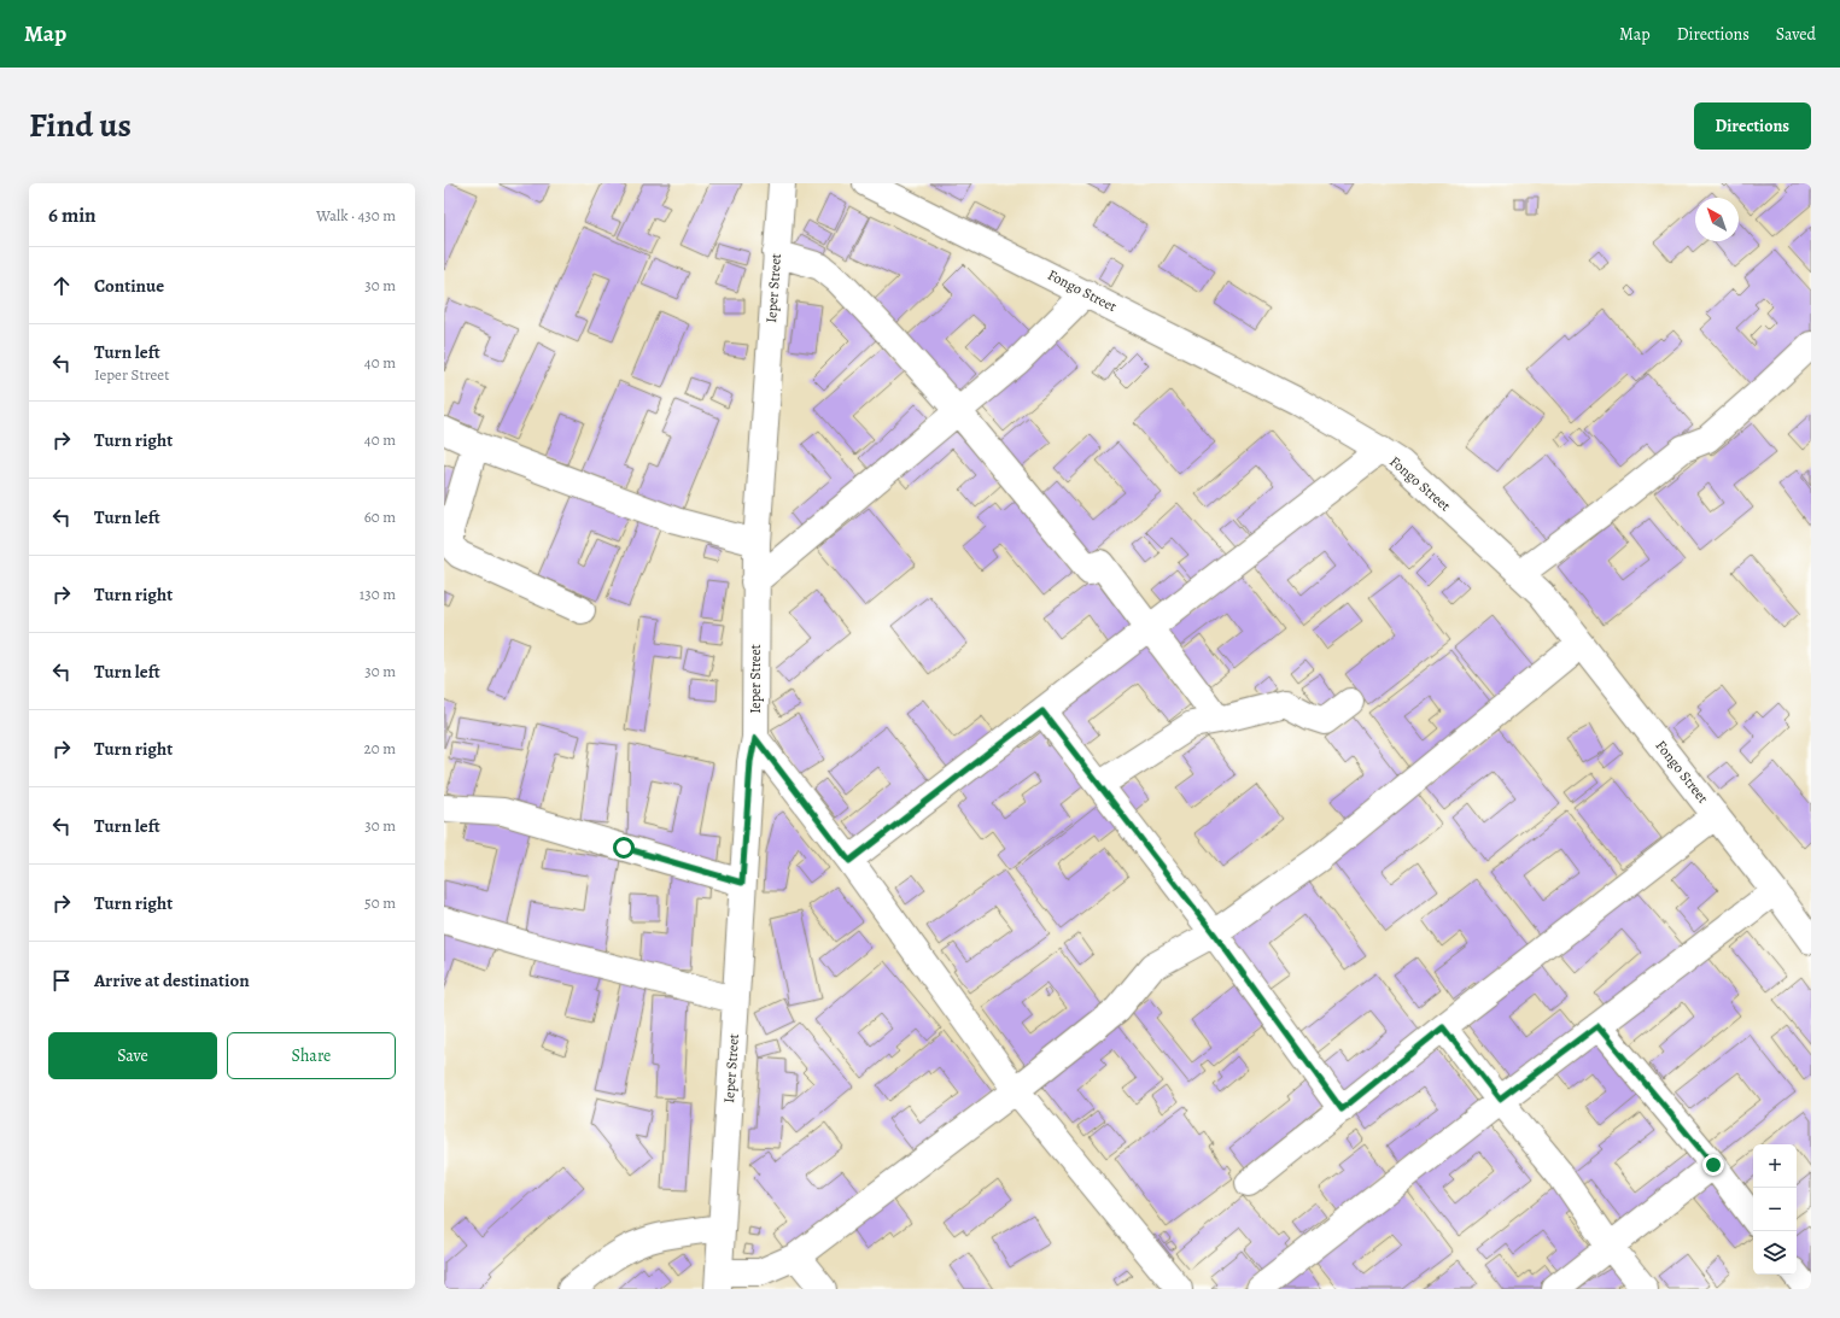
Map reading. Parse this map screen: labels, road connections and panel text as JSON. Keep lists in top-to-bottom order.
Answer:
{
  "streets": {
    "street": ["Ieper Street", "Fongo Street"]
  },
  "north": "top left",
  "page": {
    "header": "Map",
    "nav": ["Map", "Directions", "Saved"],
    "title": "Find us",
    "buttons": [
      "Directions",
      ["Save", "Share"]
    ],
    "heading": ["6 min", "Walk · 430 m"],
    "list": [
      ["Continue", "30 m"],
      ["Turn left", "Ieper Street", "40 m"],
      ["Turn right", "40 m"],
      ["Turn left", "60 m"],
      ["Turn right", "130 m"],
      ["Turn left", "30 m"],
      ["Turn right", "20 m"],
      ["Turn left", "30 m"],
      ["Turn right", "50 m"],
      "Arrive at destination"
    ],
    "map_buttons": ["+", "−"]
  }
}
